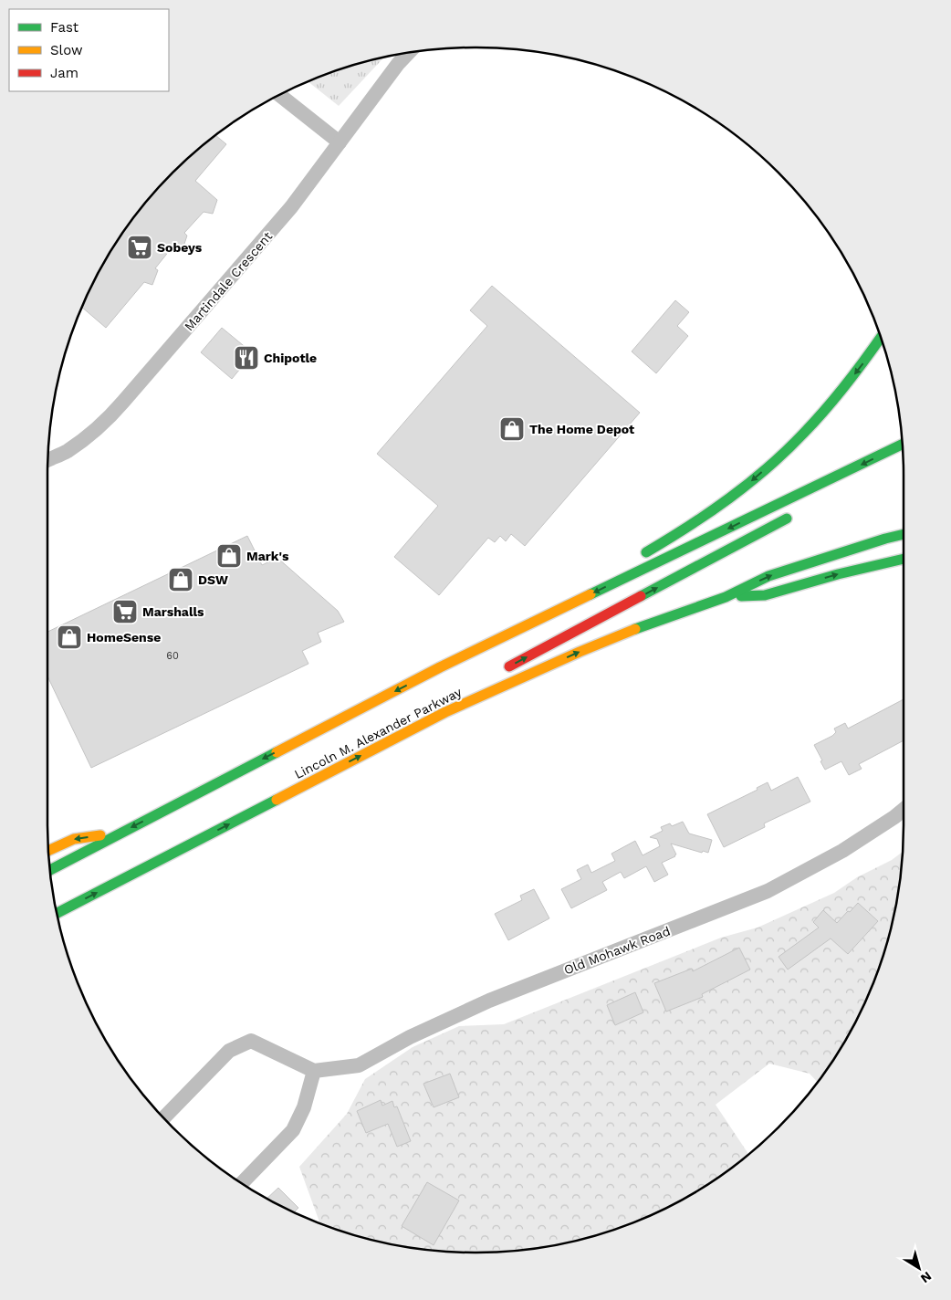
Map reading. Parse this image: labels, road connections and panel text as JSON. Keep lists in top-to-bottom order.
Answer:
{
  "streets": {
    "highway": ["Lincoln M. Alexander Parkway"],
    "street": ["Martindale Crescent", "Old Mohawk Road"]
  },
  "places": {
    "supermarket": ["Sobeys", "Marshalls"],
    "restaurant": ["Chipotle"],
    "shop": [
      "The Home Depot",
      "Mark's",
      "DSW",
      "HomeSense"
    ]
  },
  "house_numbers": ["60"],
  "legend": ["Fast", "Slow", "Jam"],
  "north": "bottom right"
}
